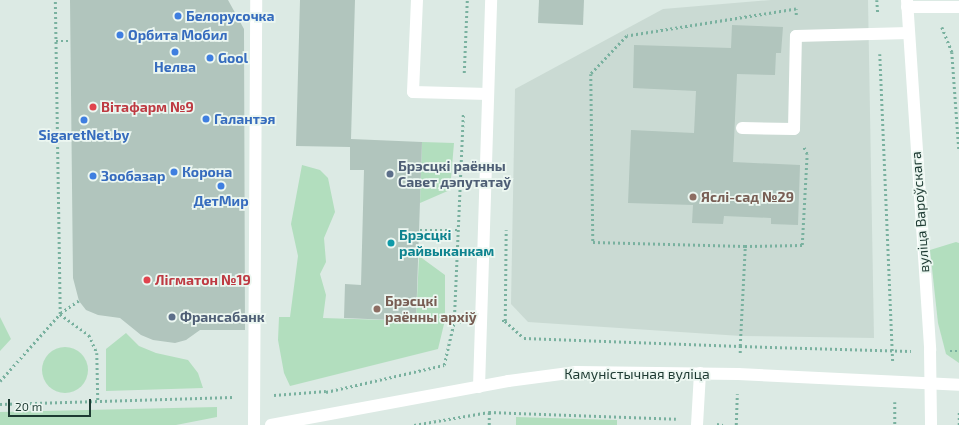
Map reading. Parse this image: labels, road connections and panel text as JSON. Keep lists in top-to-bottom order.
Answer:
{
  "streets": {
    "street": ["вуліца Вароўскага", "Камуністычная вуліца"]
  },
  "crossings": [
    ["вуліца Вароўскага", "Камуністычная вуліца"]
  ],
  "places": [
    "Белорусочка",
    "Орбита Мобил",
    "Нелва",
    "Gool",
    "Вітафарм №9",
    "Галантэя",
    "SigaretNet.by",
    "Корона",
    "Брэсцкі раённы Савет дэпутатаў",
    "Зообазар",
    "ДетМир",
    "Яслі-сад №29",
    "Брэсцкі райвыканкам",
    "Лігматон №19",
    "Брэсцкі раённы архіў",
    "Франсабанк"
  ],
  "scale_bar": "20 m"
}
